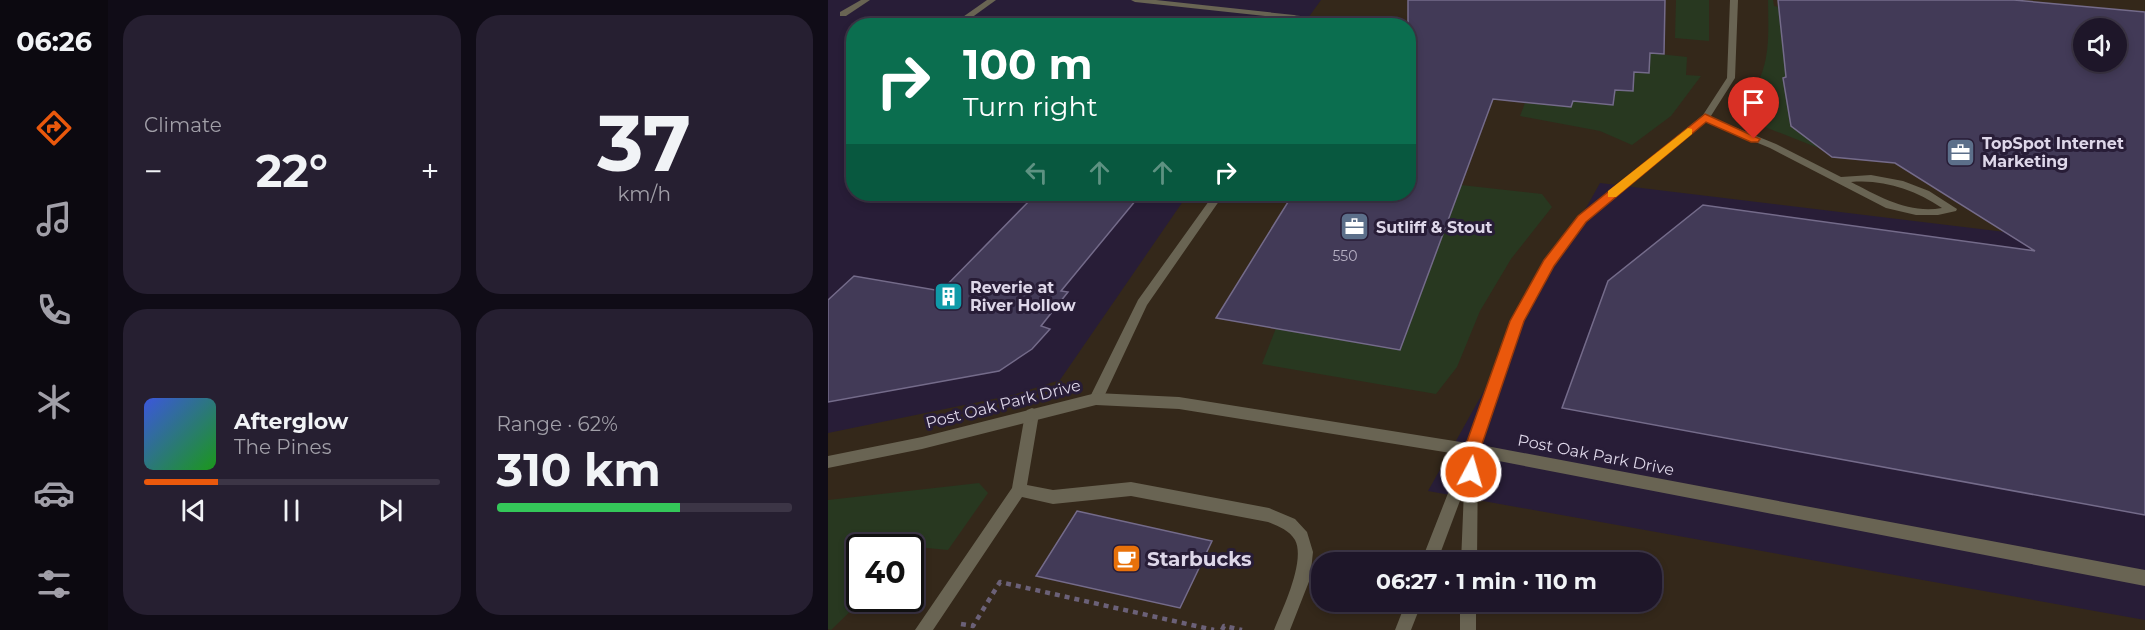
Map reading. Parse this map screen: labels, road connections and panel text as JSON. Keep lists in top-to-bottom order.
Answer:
{
  "streets": {
    "street": ["Post Oak Park Drive"]
  },
  "places": {
    "office": ["TopSpot Internet Marketing", "Sutliff & Stout"],
    "building": ["Reverie at River Hollow"],
    "cafe": ["Starbucks"]
  },
  "house_numbers": ["550"],
  "page": {
    "tabs": "06:26",
    "tile": [
      "Climate",
      ["37", "km/h"],
      ["Range · 62%", "310 km"]
    ],
    "turn": ["100 m", "Turn right"],
    "heat": ["−", "22°", "+"],
    "song": ["Afterglow", "The Pines"],
    "limit": "40",
    "trip": "06:27 · 1 min · 110 m"
  }
}
